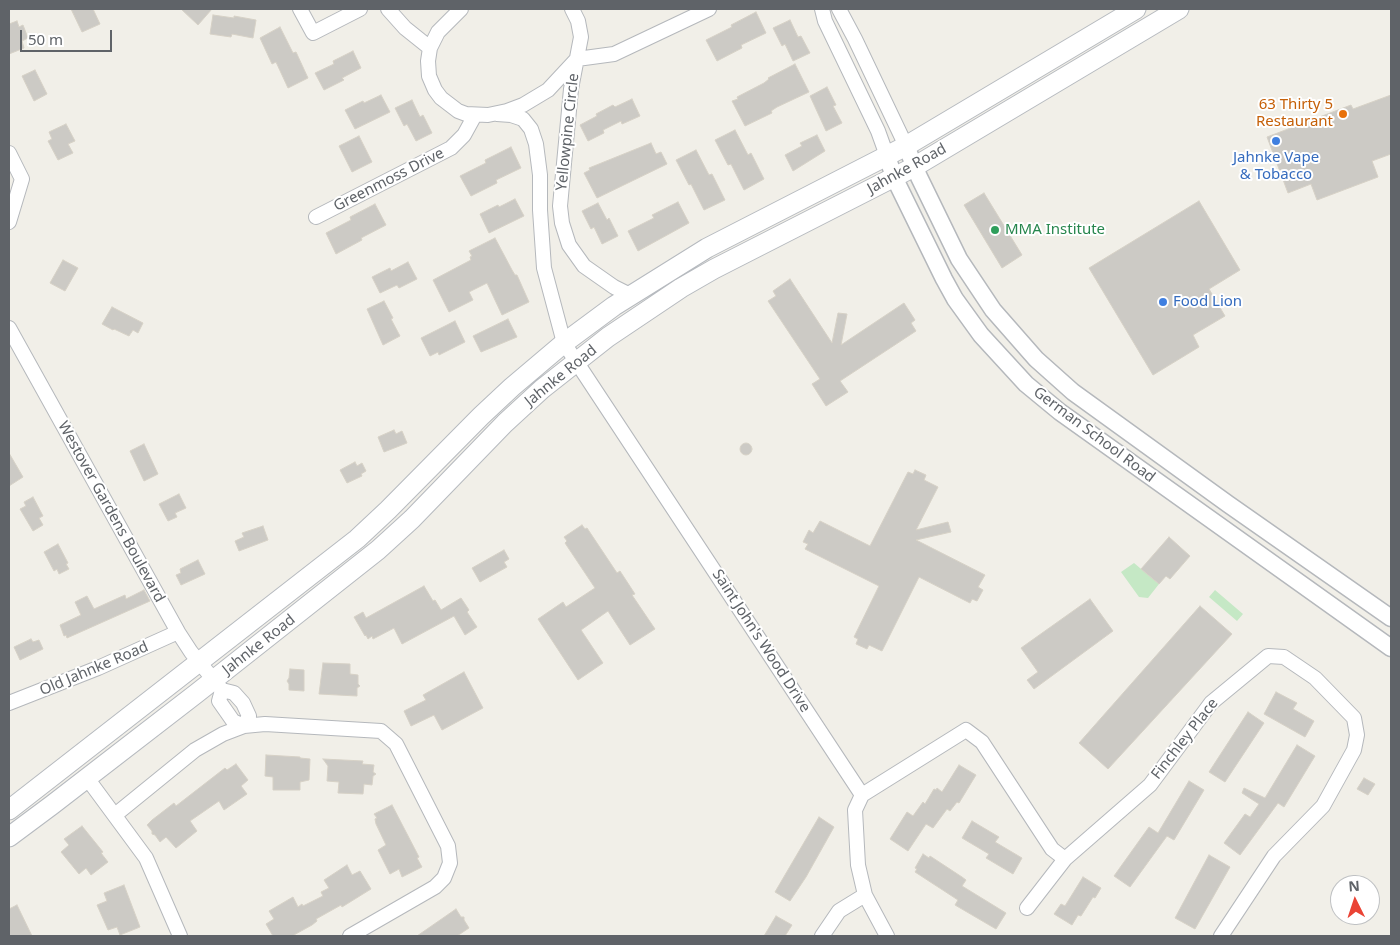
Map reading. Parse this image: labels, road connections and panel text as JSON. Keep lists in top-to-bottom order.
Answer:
{
  "streets": {
    "main road": ["Jahnke Road"],
    "street": [
      "Yellowpine Circle",
      "Greenmoss Drive",
      "German School Road",
      "Westover Gardens Boulevard",
      "Saint John's Wood Drive",
      "Old Jahnke Road",
      "Finchley Place"
    ]
  },
  "crossings": [
    ["Yellowpine Circle", "Jahnke Road"],
    ["Yellowpine Circle", "Greenmoss Drive"],
    ["Yellowpine Circle", "Saint John's Wood Drive"],
    ["Jahnke Road", "German School Road"],
    ["Jahnke Road", "Westover Gardens Boulevard"],
    ["Jahnke Road", "Saint John's Wood Drive"],
    ["Westover Gardens Boulevard", "Old Jahnke Road"]
  ],
  "places": [
    "63 Thirty 5 Restaurant",
    "Jahnke Vape & Tobacco",
    "MMA Institute",
    "Food Lion"
  ],
  "scale_bar": "50 m",
  "north": "top"
}
